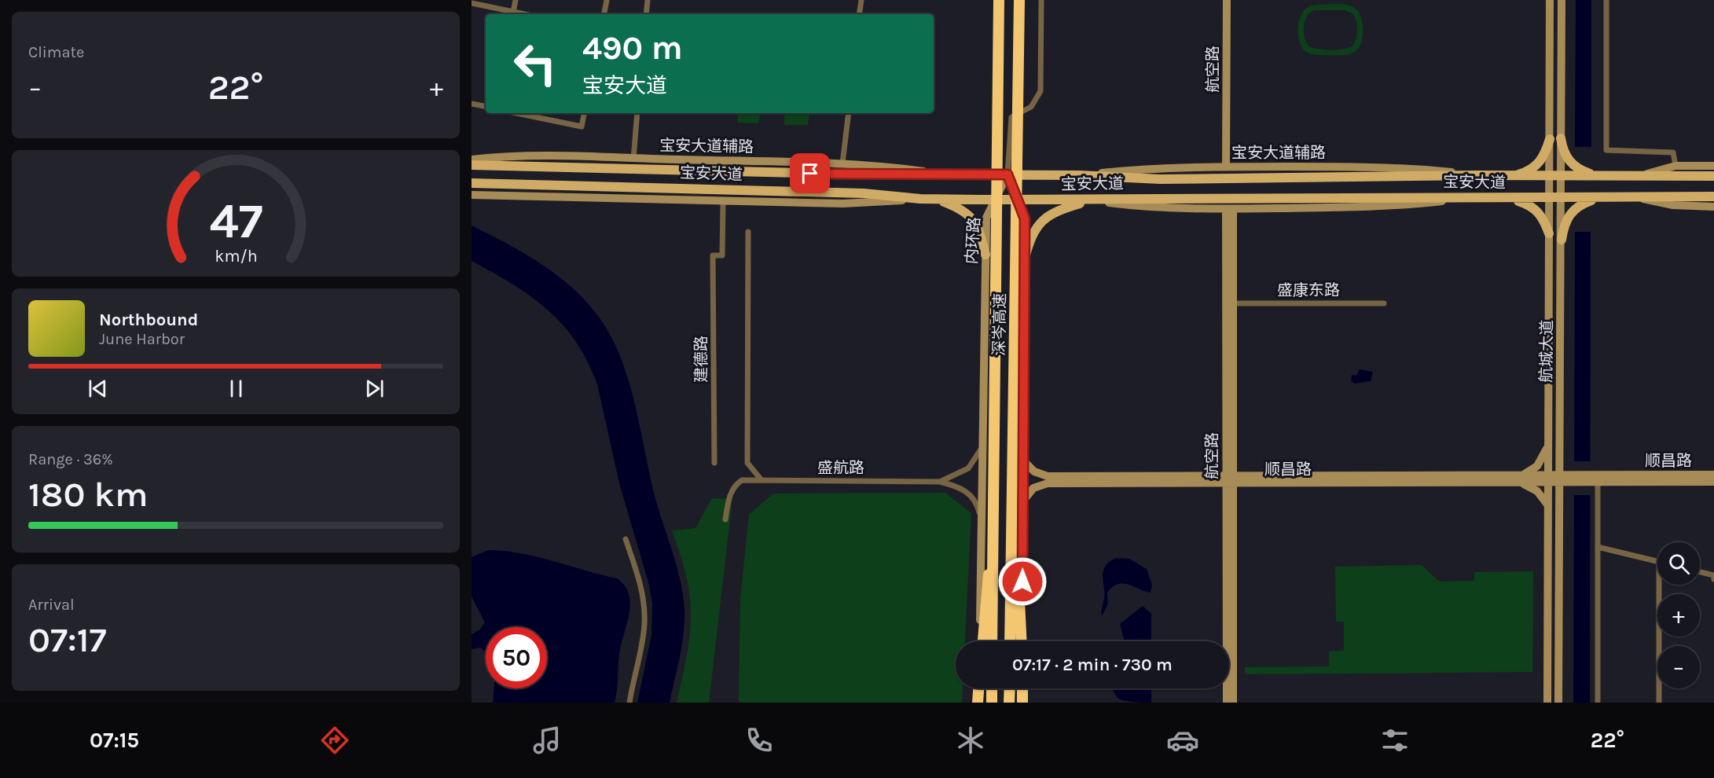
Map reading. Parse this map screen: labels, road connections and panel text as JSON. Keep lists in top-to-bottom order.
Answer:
{
  "streets": {
    "highway": ["深岑高速"],
    "main road": [
      "航空路",
      "宝安大道辅路",
      "宝安大道",
      "内环路",
      "航城大道",
      "顺昌路"
    ],
    "street": ["盛康东路", "建德路", "盛航路"]
  },
  "crossings": [
    ["航空路", "宝安大道辅路"],
    ["航空路", "盛康东路"],
    ["航空路", "顺昌路"],
    ["宝安大道辅路", "宝安大道"],
    ["宝安大道", "内环路"],
    ["宝安大道", "航城大道"],
    ["航城大道", "顺昌路"]
  ],
  "page": {
    "tile": [
      "Climate",
      ["Range · 36%", "180 km"],
      ["Arrival", "07:17"]
    ],
    "turn": ["490 m", "宝安大道"],
    "heat": ["−", "22°", "+"],
    "song": ["Northbound", "June Harbor"],
    "map_buttons": ["+", "−"],
    "limit": "50",
    "trip": "07:17 · 2 min · 730 m",
    "tabs": ["07:15", "22°"],
    "gauge": ["47", "km/h"]
  }
}
